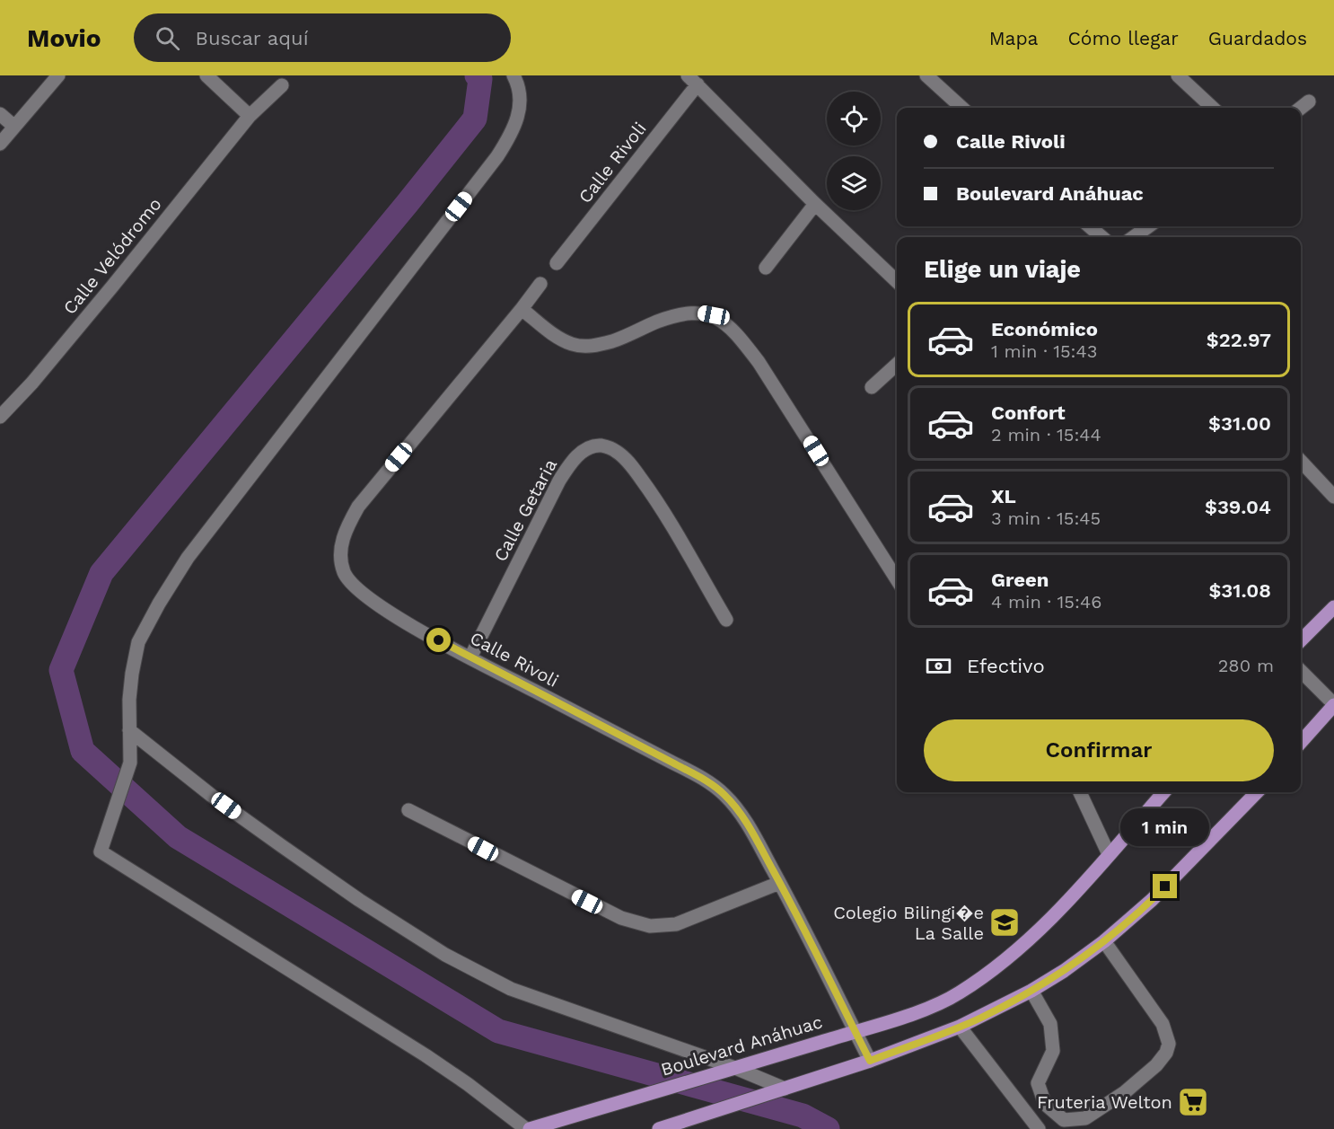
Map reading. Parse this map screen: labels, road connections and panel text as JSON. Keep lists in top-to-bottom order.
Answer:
{
  "streets": {
    "main road": ["Boulevard Anáhuac"],
    "street": ["Calle Rivoli", "Calle Velódromo", "Calle Getaria"]
  },
  "crossings": [
    ["Calle Rivoli", "Calle Getaria"],
    ["Calle Rivoli", "Boulevard Anáhuac"]
  ],
  "places": {
    "school or university": ["Colegio Bilingi�e La Salle"],
    "supermarket": ["Fruteria Welton"]
  },
  "page": {
    "header": "Movio",
    "search": "Buscar aquí",
    "nav": ["Mapa", "Cómo llegar", "Guardados"],
    "banner": ["Calle Rivoli", "Boulevard Anáhuac"],
    "heading": "Elige un viaje",
    "list": [
      {
        "name": "Económico",
        "note": "1 min · 15:43",
        "value": "$22.97"
      },
      {
        "name": "Confort",
        "note": "2 min · 15:44",
        "value": "$31.00"
      },
      {
        "name": "XL",
        "note": "3 min · 15:45",
        "value": "$39.04"
      },
      {
        "name": "Green",
        "note": "4 min · 15:46",
        "value": "$31.08"
      }
    ],
    "pay": ["Efectivo", "280 m"],
    "buttons": "Confirmar",
    "bubble": "1 min"
  }
}
